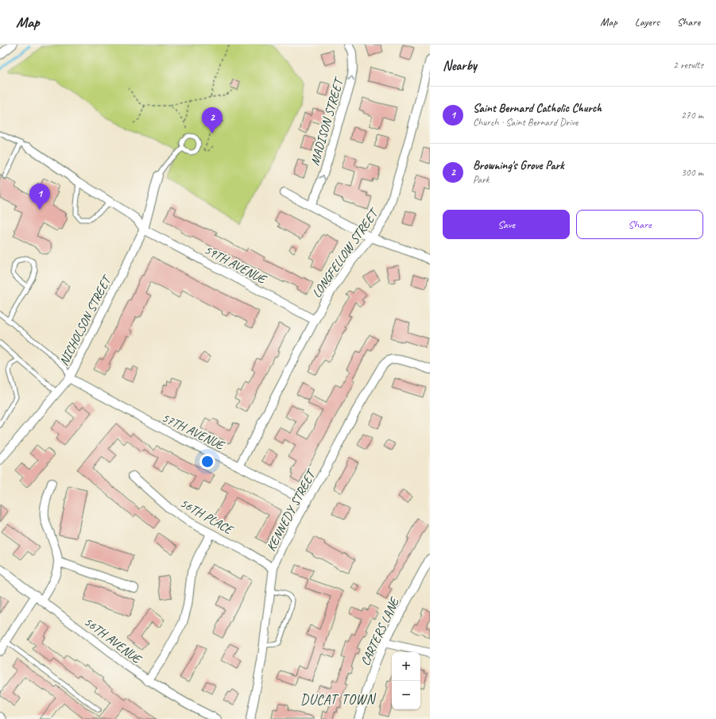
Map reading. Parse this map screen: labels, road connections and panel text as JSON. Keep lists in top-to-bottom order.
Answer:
{
  "streets": {
    "street": [
      "MADISON STREET",
      "LONGFELLOW STREET",
      "59TH AVENUE",
      "NICHOLSON STREET",
      "57TH AVENUE",
      "KENNEDY STREET",
      "56TH PLACE",
      "CARTERS LANE",
      "56TH AVENUE"
    ]
  },
  "crossings": [
    ["LONGFELLOW STREET", "59TH AVENUE"],
    ["LONGFELLOW STREET", "57TH AVENUE"],
    ["59TH AVENUE", "NICHOLSON STREET"],
    ["NICHOLSON STREET", "57TH AVENUE"],
    ["57TH AVENUE", "KENNEDY STREET"],
    ["KENNEDY STREET", "56TH PLACE"]
  ],
  "one_way": ["MADISON STREET"],
  "districts": ["DUCAT TOWN"],
  "page": {
    "header": "Map",
    "nav": ["Map", "Layers", "Share"],
    "heading": ["Nearby", "2 results"],
    "list": [
      {
        "mark": "1",
        "name": "Saint Bernard Catholic Church",
        "note": "Church · Saint Bernard Drive",
        "value": "270 m"
      },
      {
        "mark": "2",
        "name": "Browning's Grove Park",
        "note": "Park",
        "value": "300 m"
      }
    ],
    "pins": ["2", "1"],
    "buttons": ["Save", "Share"],
    "map_buttons": ["+", "−"]
  }
}
